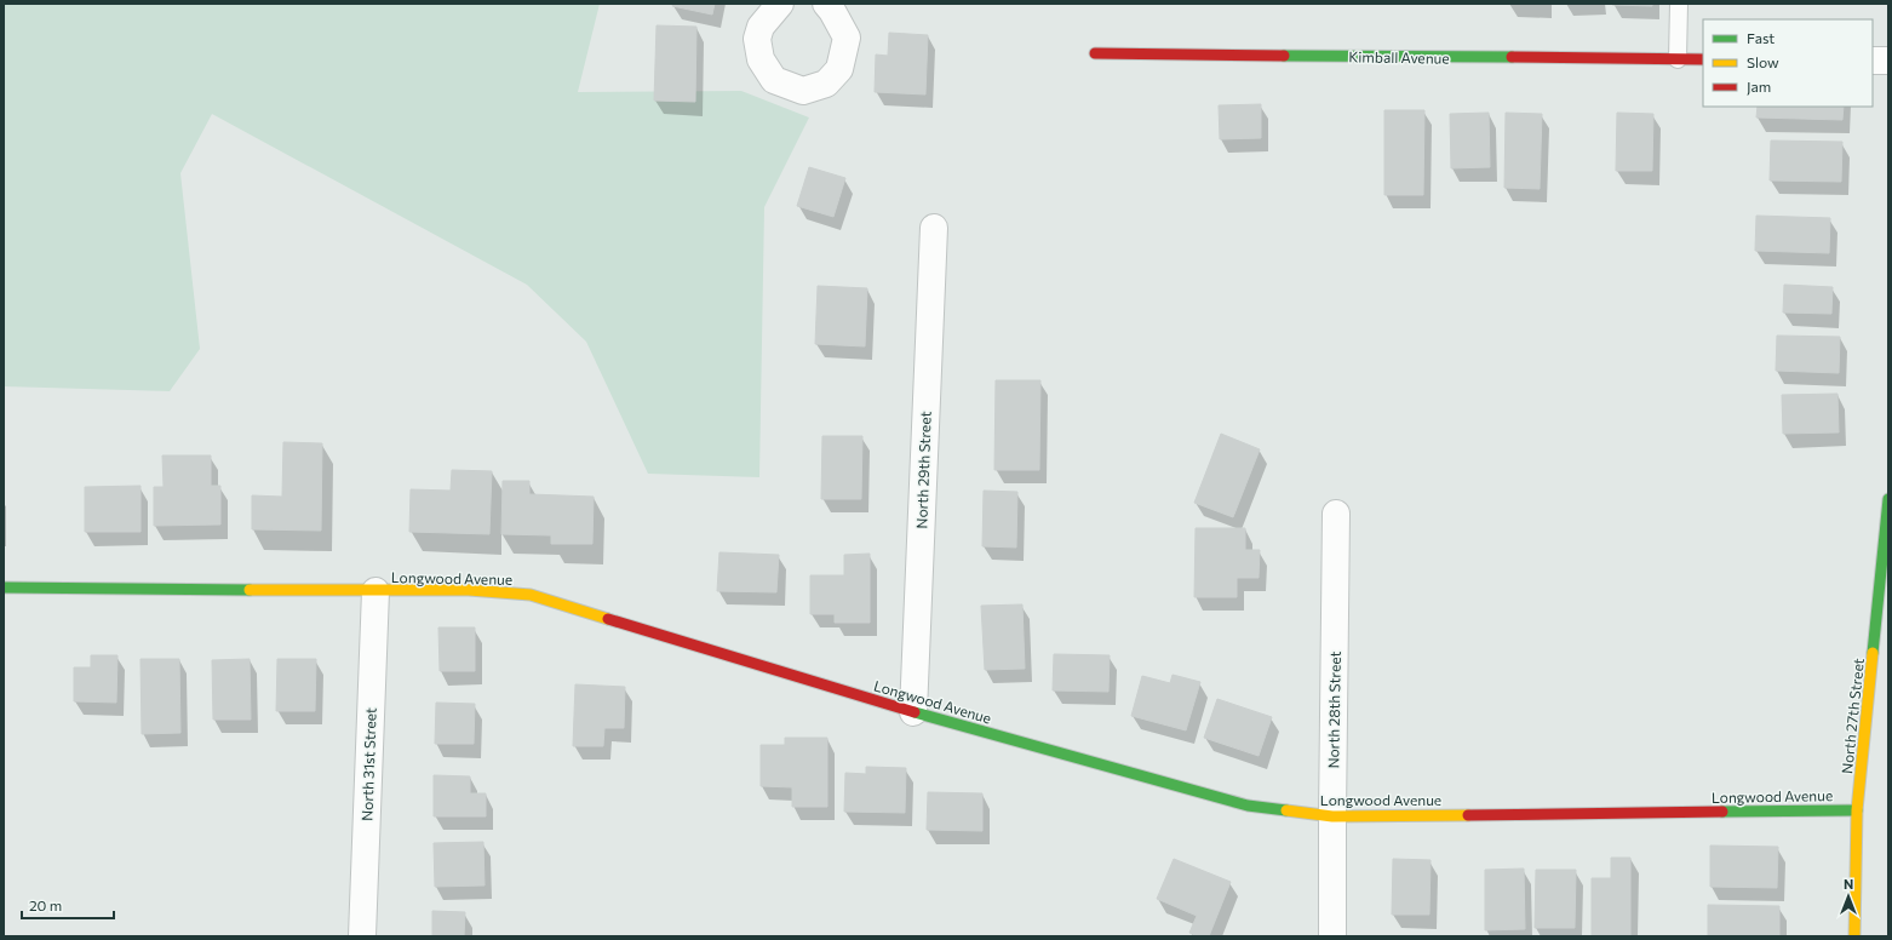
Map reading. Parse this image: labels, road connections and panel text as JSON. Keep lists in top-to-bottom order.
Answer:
{
  "streets": {
    "street": [
      "Kimball Avenue",
      "North 29th Street",
      "Longwood Avenue",
      "North 28th Street",
      "North 27th Street",
      "North 31st Street"
    ]
  },
  "crossings": [
    ["North 29th Street", "Longwood Avenue"],
    ["Longwood Avenue", "North 28th Street"],
    ["Longwood Avenue", "North 27th Street"],
    ["Longwood Avenue", "North 31st Street"]
  ],
  "legend": ["Fast", "Slow", "Jam"],
  "scale_bar": "20 m",
  "north": "top"
}
